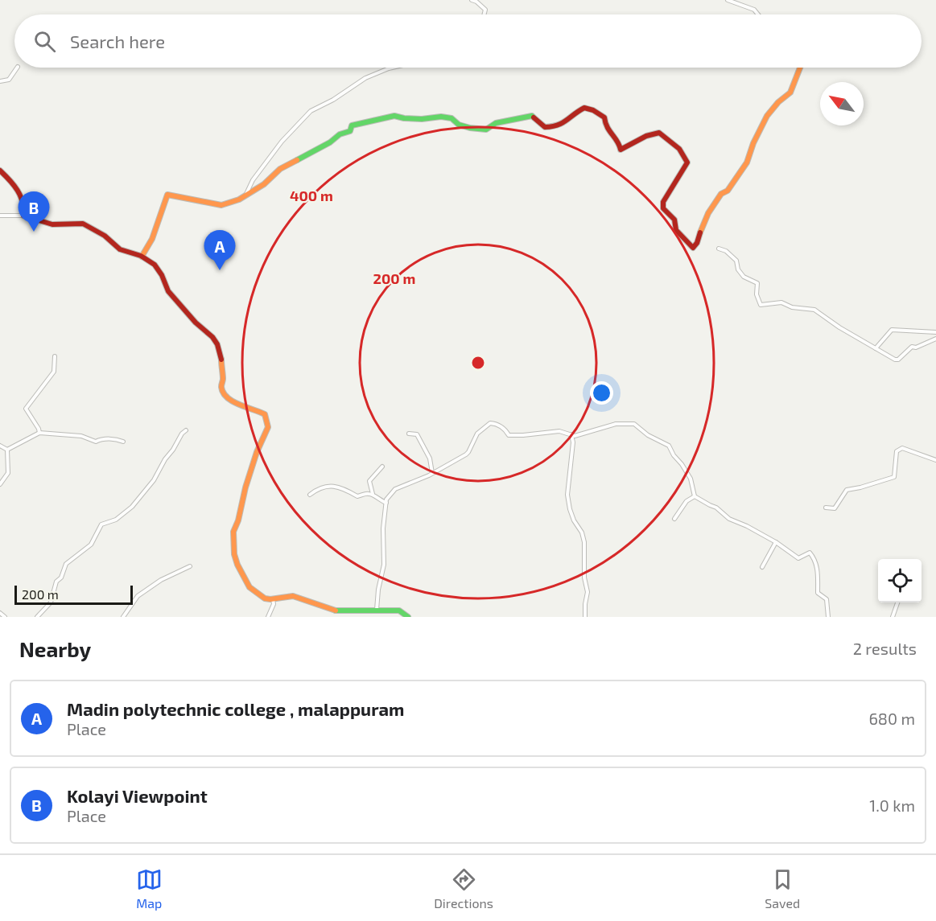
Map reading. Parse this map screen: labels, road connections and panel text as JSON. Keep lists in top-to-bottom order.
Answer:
{
  "scale_bar": "200 m",
  "north": "top left",
  "page": {
    "search": "Search here",
    "pins": ["B", "A"],
    "scale": "200 m",
    "heading": ["Nearby", "2 results"],
    "list": [
      {
        "mark": "A",
        "name": "Madin polytechnic college , malappuram",
        "note": "Place",
        "value": "680 m"
      },
      {
        "mark": "B",
        "name": "Kolayi Viewpoint",
        "note": "Place",
        "value": "1.0 km"
      }
    ],
    "nav": ["Map", "Directions", "Saved"]
  },
  "rings": ["400 m", "200 m"]
}
